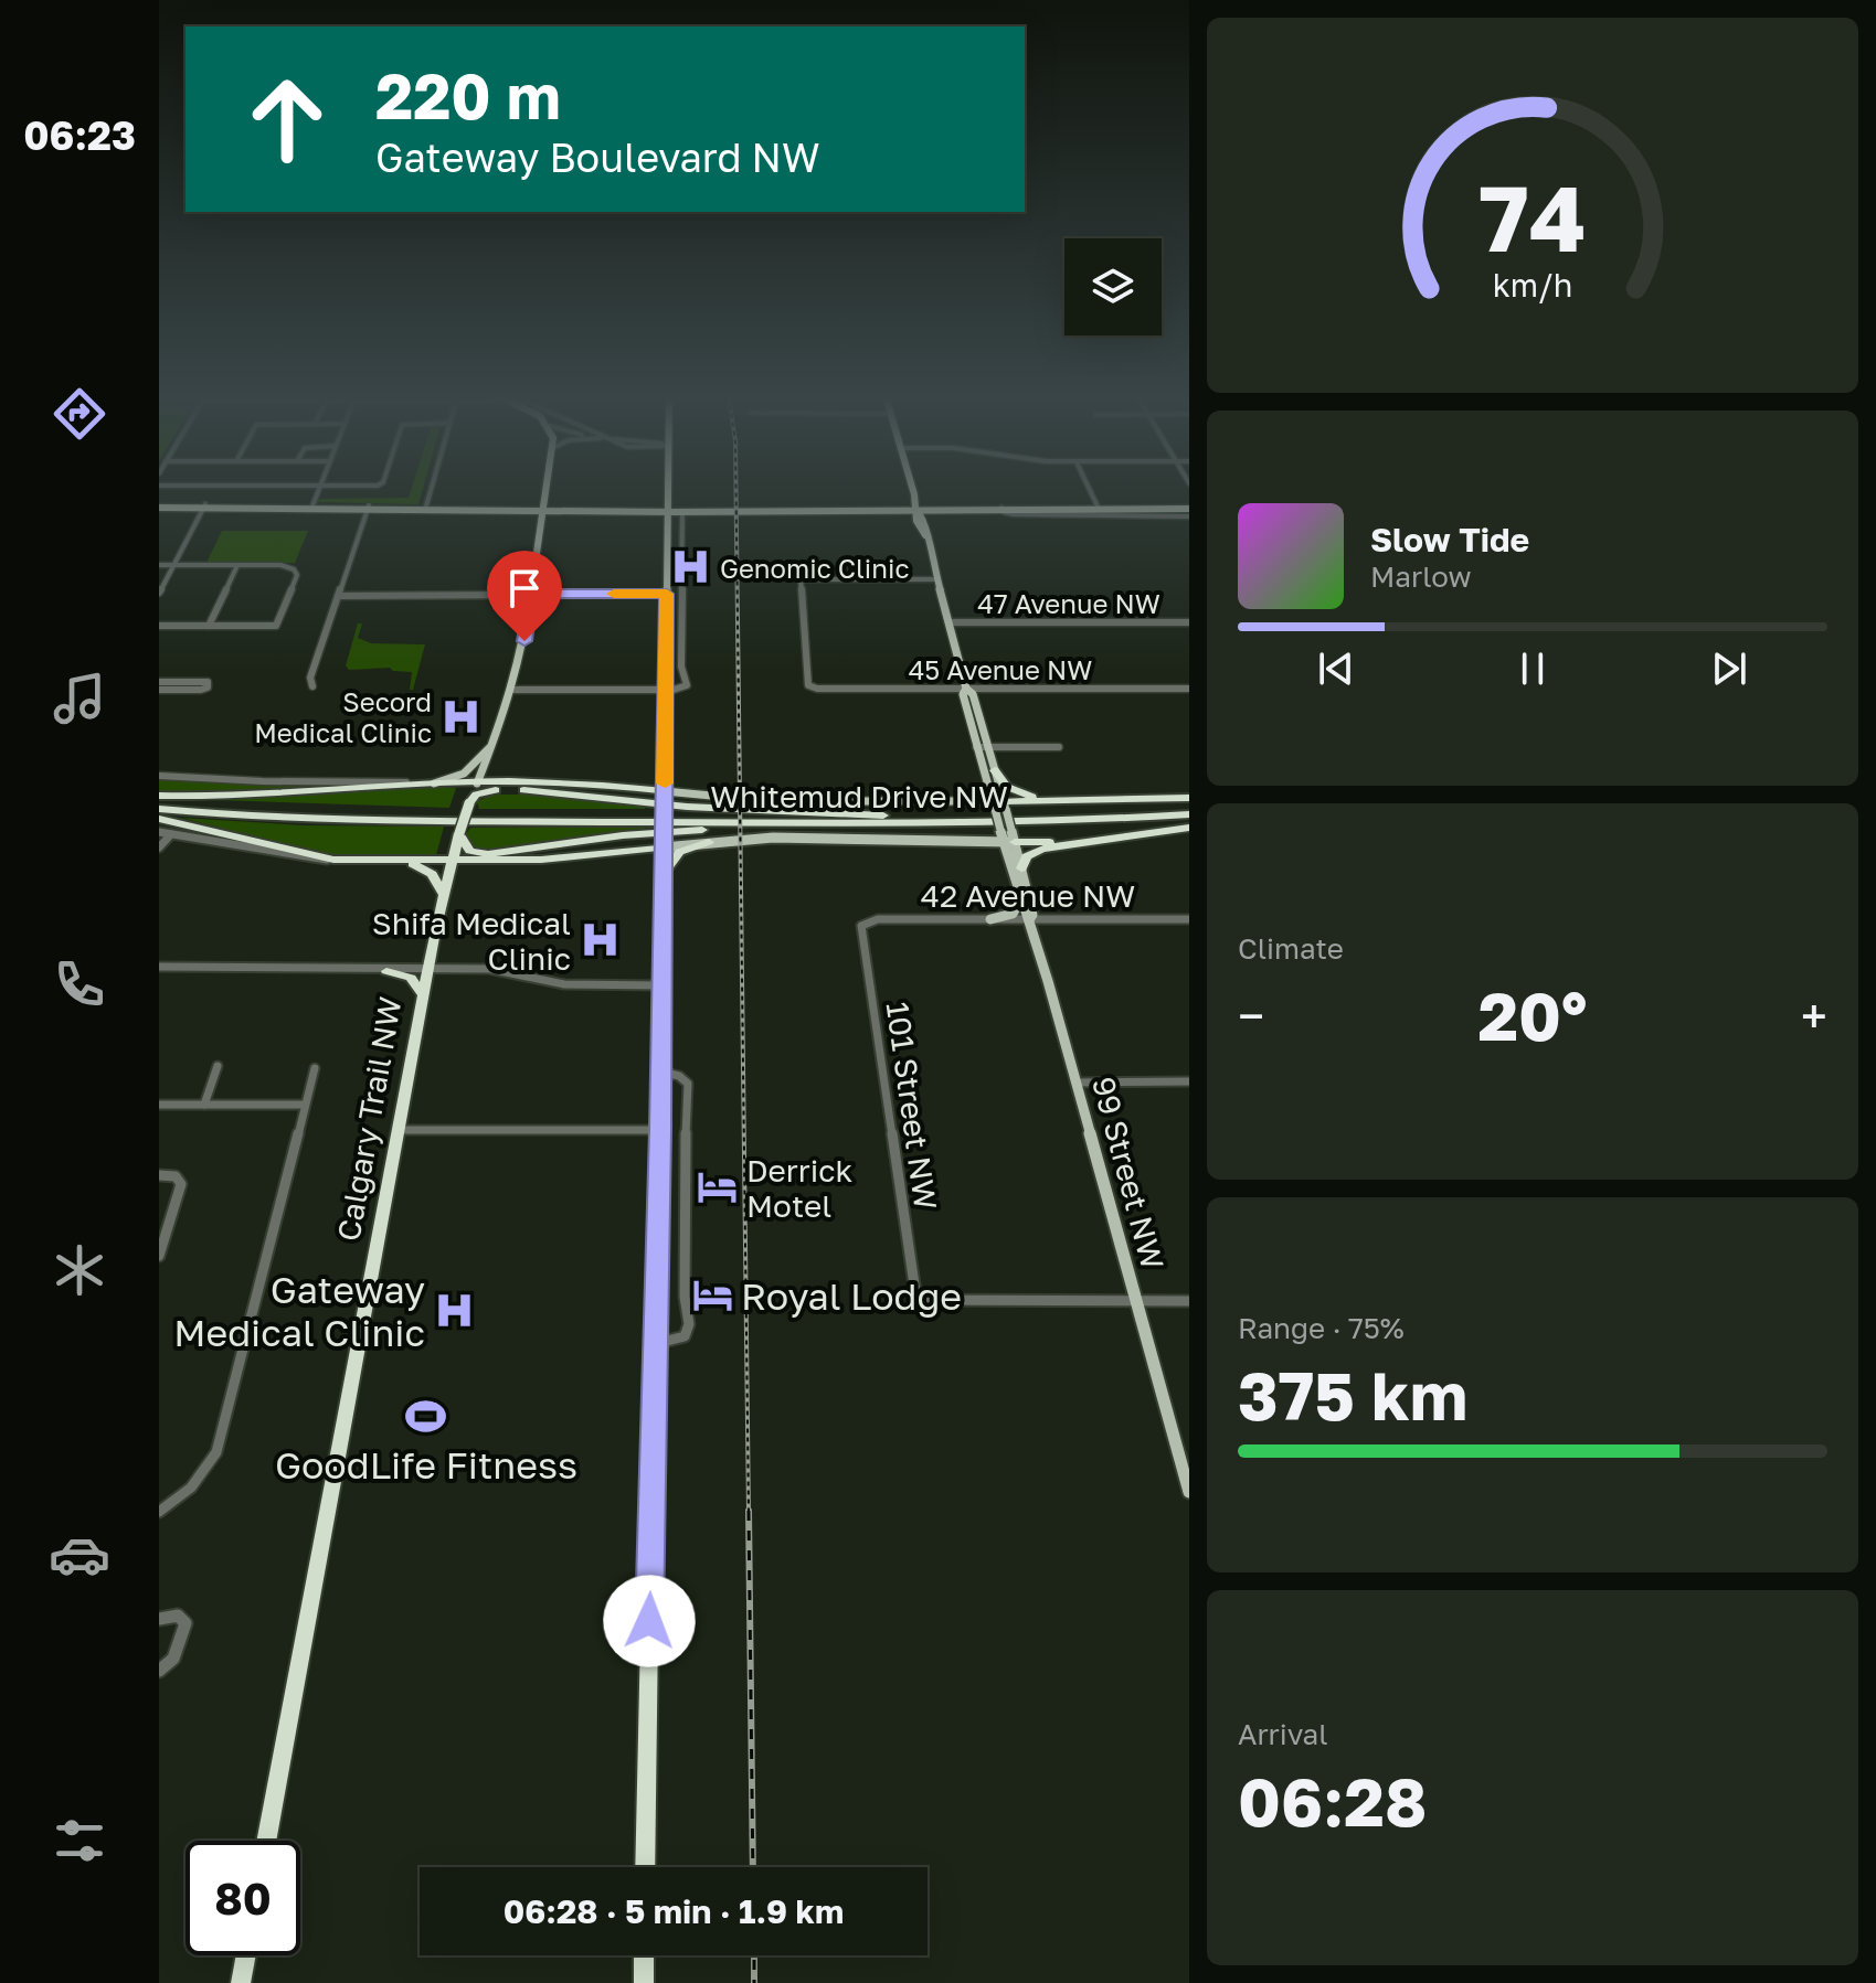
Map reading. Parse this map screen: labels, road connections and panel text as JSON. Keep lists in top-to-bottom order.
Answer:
{
  "streets": {
    "highway": ["Whitemud Drive NW", "Calgary Trail NW"],
    "main road": ["99 Street NW"],
    "street": [
      "47 Avenue NW",
      "45 Avenue NW",
      "42 Avenue NW",
      "101 Street NW"
    ]
  },
  "crossings": [
    ["47 Avenue NW", "99 Street NW"],
    ["45 Avenue NW", "99 Street NW"],
    ["Whitemud Drive NW", "Calgary Trail NW"],
    ["42 Avenue NW", "101 Street NW"],
    ["42 Avenue NW", "99 Street NW"],
    ["101 Street NW", "99 Street NW"]
  ],
  "places": {
    "hospital": [
      "Genomic Clinic",
      "Secord Medical Clinic",
      "Shifa Medical Clinic",
      "Gateway Medical Clinic"
    ],
    "hotel": ["Derrick Motel", "Royal Lodge"],
    "sports": ["GoodLife Fitness"]
  },
  "page": {
    "tabs": "06:23",
    "turn": ["220 m", "Gateway Boulevard NW"],
    "song": ["Slow Tide", "Marlow"],
    "tile": [
      "Climate",
      ["Range · 75%", "375 km"],
      ["Arrival", "06:28"]
    ],
    "heat": ["−", "20°", "+"],
    "limit": "80",
    "trip": "06:28 · 5 min · 1.9 km",
    "gauge": ["74", "km/h"]
  }
}
